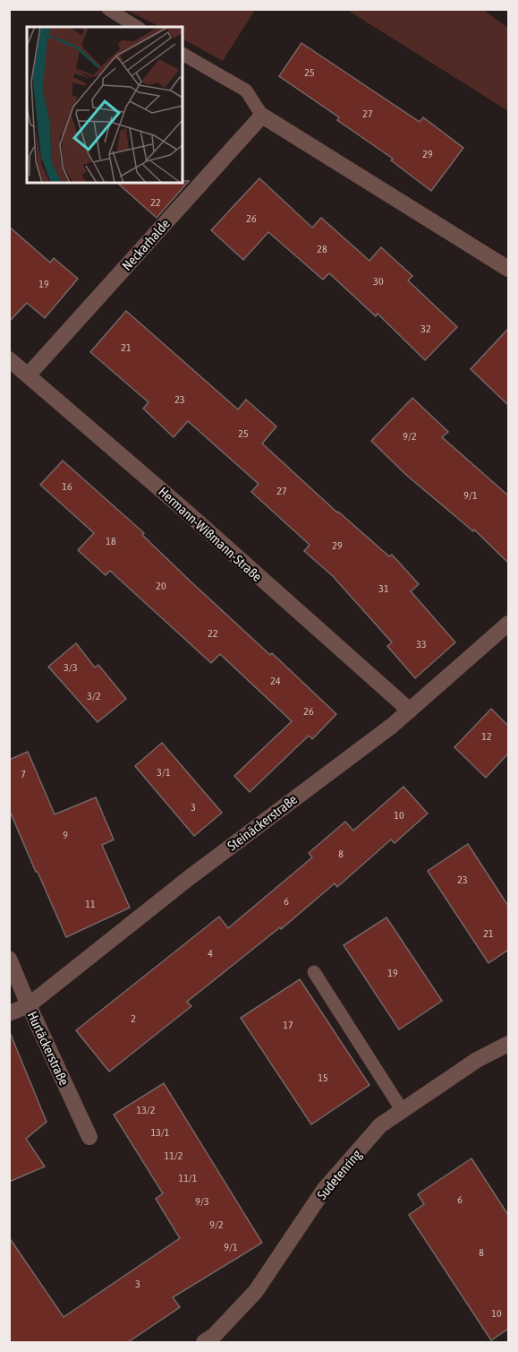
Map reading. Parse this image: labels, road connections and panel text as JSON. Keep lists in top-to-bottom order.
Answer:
{
  "streets": {
    "street": [
      "Neckarhalde",
      "Hermann-Wißmann-Straße",
      "Steinäckerstraße",
      "Hurtäckerstraße",
      "Sudetenring"
    ]
  },
  "crossings": [
    ["Neckarhalde", "Hermann-Wißmann-Straße"],
    ["Hermann-Wißmann-Straße", "Steinäckerstraße"],
    ["Steinäckerstraße", "Hurtäckerstraße"]
  ],
  "house_numbers": [
    "25",
    "27",
    "29",
    "22",
    "26",
    "28",
    "30",
    "19",
    "32",
    "21",
    "23",
    "25",
    "9/2",
    "16",
    "27",
    "9/1",
    "18",
    "29",
    "20",
    "31",
    "22",
    "33",
    "3/3",
    "24",
    "3/2",
    "26",
    "12",
    "3/1",
    "7",
    "3",
    "10",
    "9",
    "8",
    "23",
    "6",
    "11",
    "21",
    "4",
    "19",
    "2",
    "17",
    "15",
    "13/2",
    "13/1",
    "11/2",
    "11/1",
    "6",
    "9/3",
    "9/2",
    "9/1",
    "8",
    "3",
    "10"
  ]
}
